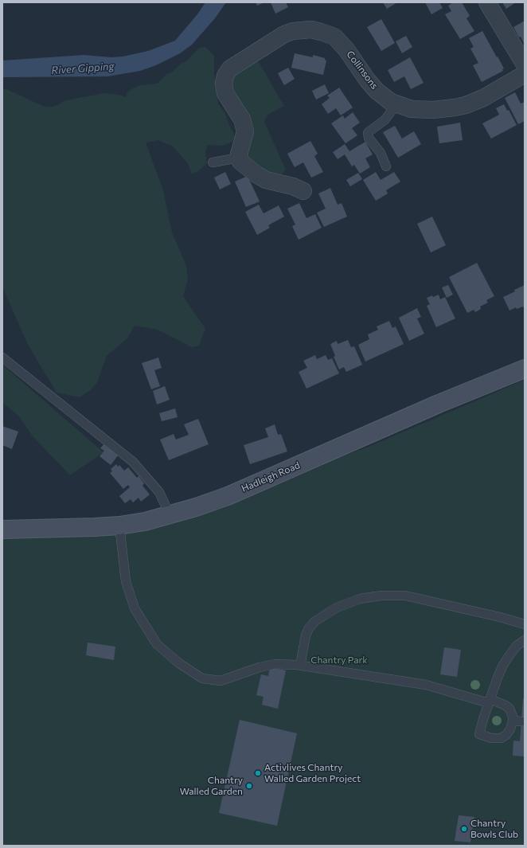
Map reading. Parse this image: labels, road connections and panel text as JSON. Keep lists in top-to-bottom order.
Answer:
{
  "streets": {
    "street": ["Collinsons", "Hadleigh Road"]
  },
  "water": ["River Gipping"],
  "parks": ["Chantry Park"],
  "places": ["Activlives Chantry Walled Garden Project", "Chantry Walled Garden", "Chantry Bowls Club"]
}
